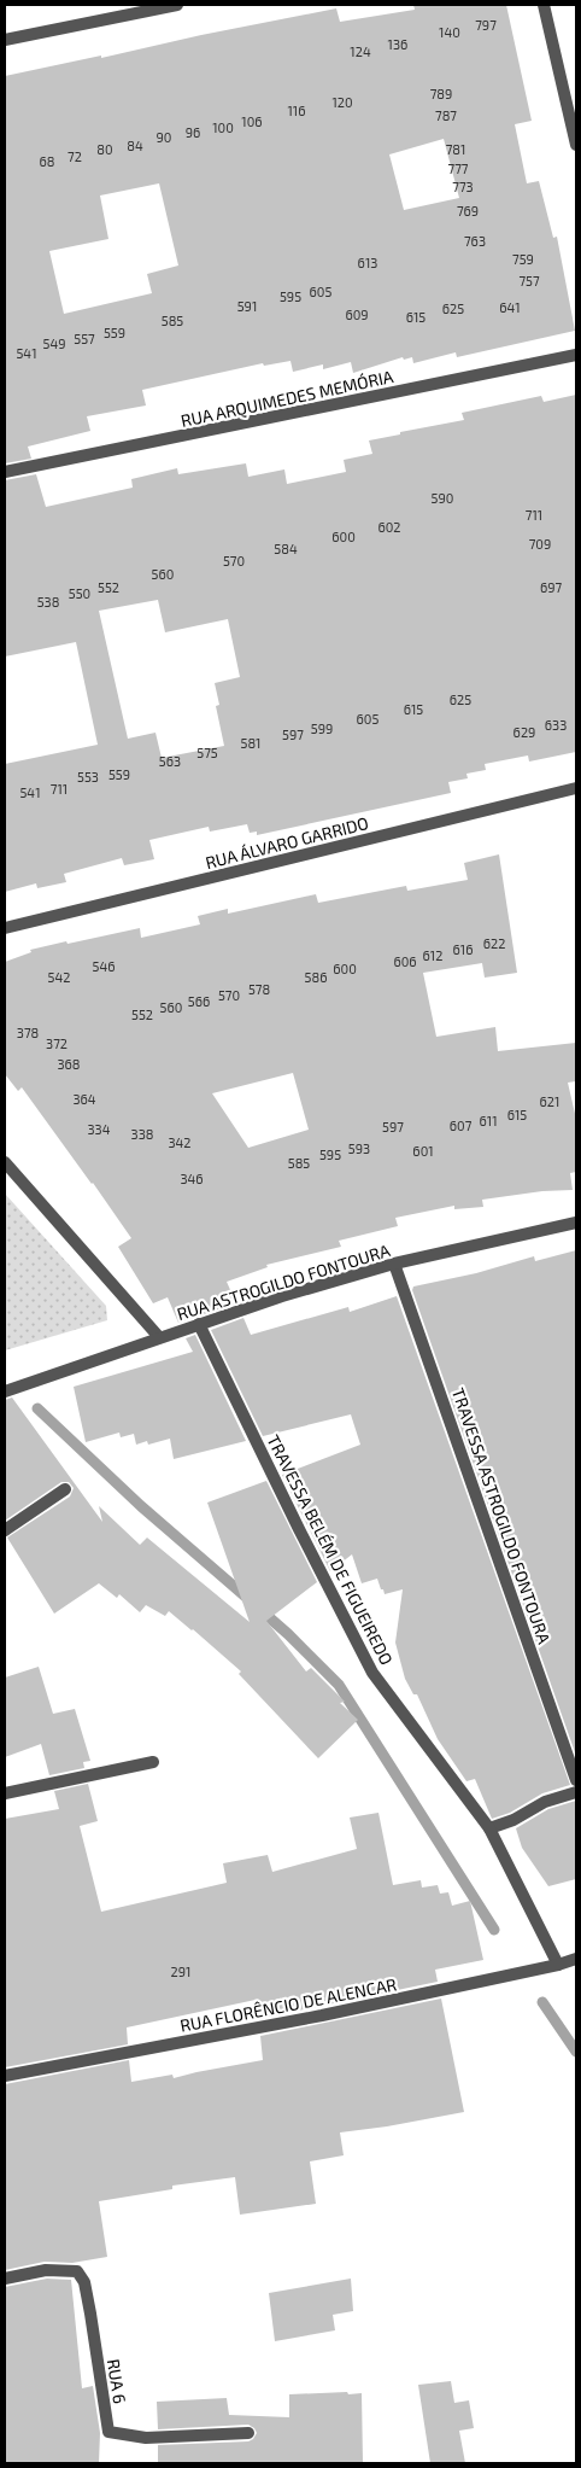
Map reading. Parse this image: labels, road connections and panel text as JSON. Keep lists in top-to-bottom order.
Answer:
{
  "streets": {
    "street": [
      "RUA ARQUIMEDES MEMÓRIA",
      "RUA ÁLVARO GARRIDO",
      "RUA ASTROGILDO FONTOURA",
      "TRAVESSA ASTROGILDO FONTOURA",
      "TRAVESSA BELÉM DE FIGUEIREDO",
      "RUA FLORÊNCIO DE ALENCAR",
      "RUA 6"
    ]
  },
  "crossings": [
    ["RUA ASTROGILDO FONTOURA", "TRAVESSA ASTROGILDO FONTOURA"],
    ["RUA ASTROGILDO FONTOURA", "TRAVESSA BELÉM DE FIGUEIREDO"],
    ["TRAVESSA BELÉM DE FIGUEIREDO", "RUA FLORÊNCIO DE ALENCAR"]
  ],
  "house_numbers": [
    "797",
    "140",
    "136",
    "124",
    "789",
    "120",
    "116",
    "787",
    "106",
    "100",
    "96",
    "90",
    "84",
    "80",
    "781",
    "72",
    "68",
    "777",
    "773",
    "769",
    "763",
    "759",
    "613",
    "757",
    "605",
    "595",
    "591",
    "641",
    "625",
    "609",
    "615",
    "585",
    "559",
    "557",
    "549",
    "541",
    "590",
    "711",
    "602",
    "600",
    "709",
    "584",
    "570",
    "560",
    "552",
    "697",
    "550",
    "538",
    "625",
    "615",
    "605",
    "633",
    "599",
    "629",
    "597",
    "581",
    "575",
    "563",
    "559",
    "553",
    "711",
    "541",
    "622",
    "616",
    "612",
    "606",
    "546",
    "600",
    "542",
    "586",
    "578",
    "570",
    "566",
    "560",
    "552",
    "378",
    "372",
    "368",
    "364",
    "621",
    "615",
    "611",
    "607",
    "597",
    "334",
    "338",
    "342",
    "593",
    "601",
    "595",
    "585",
    "346",
    "291"
  ]
}
